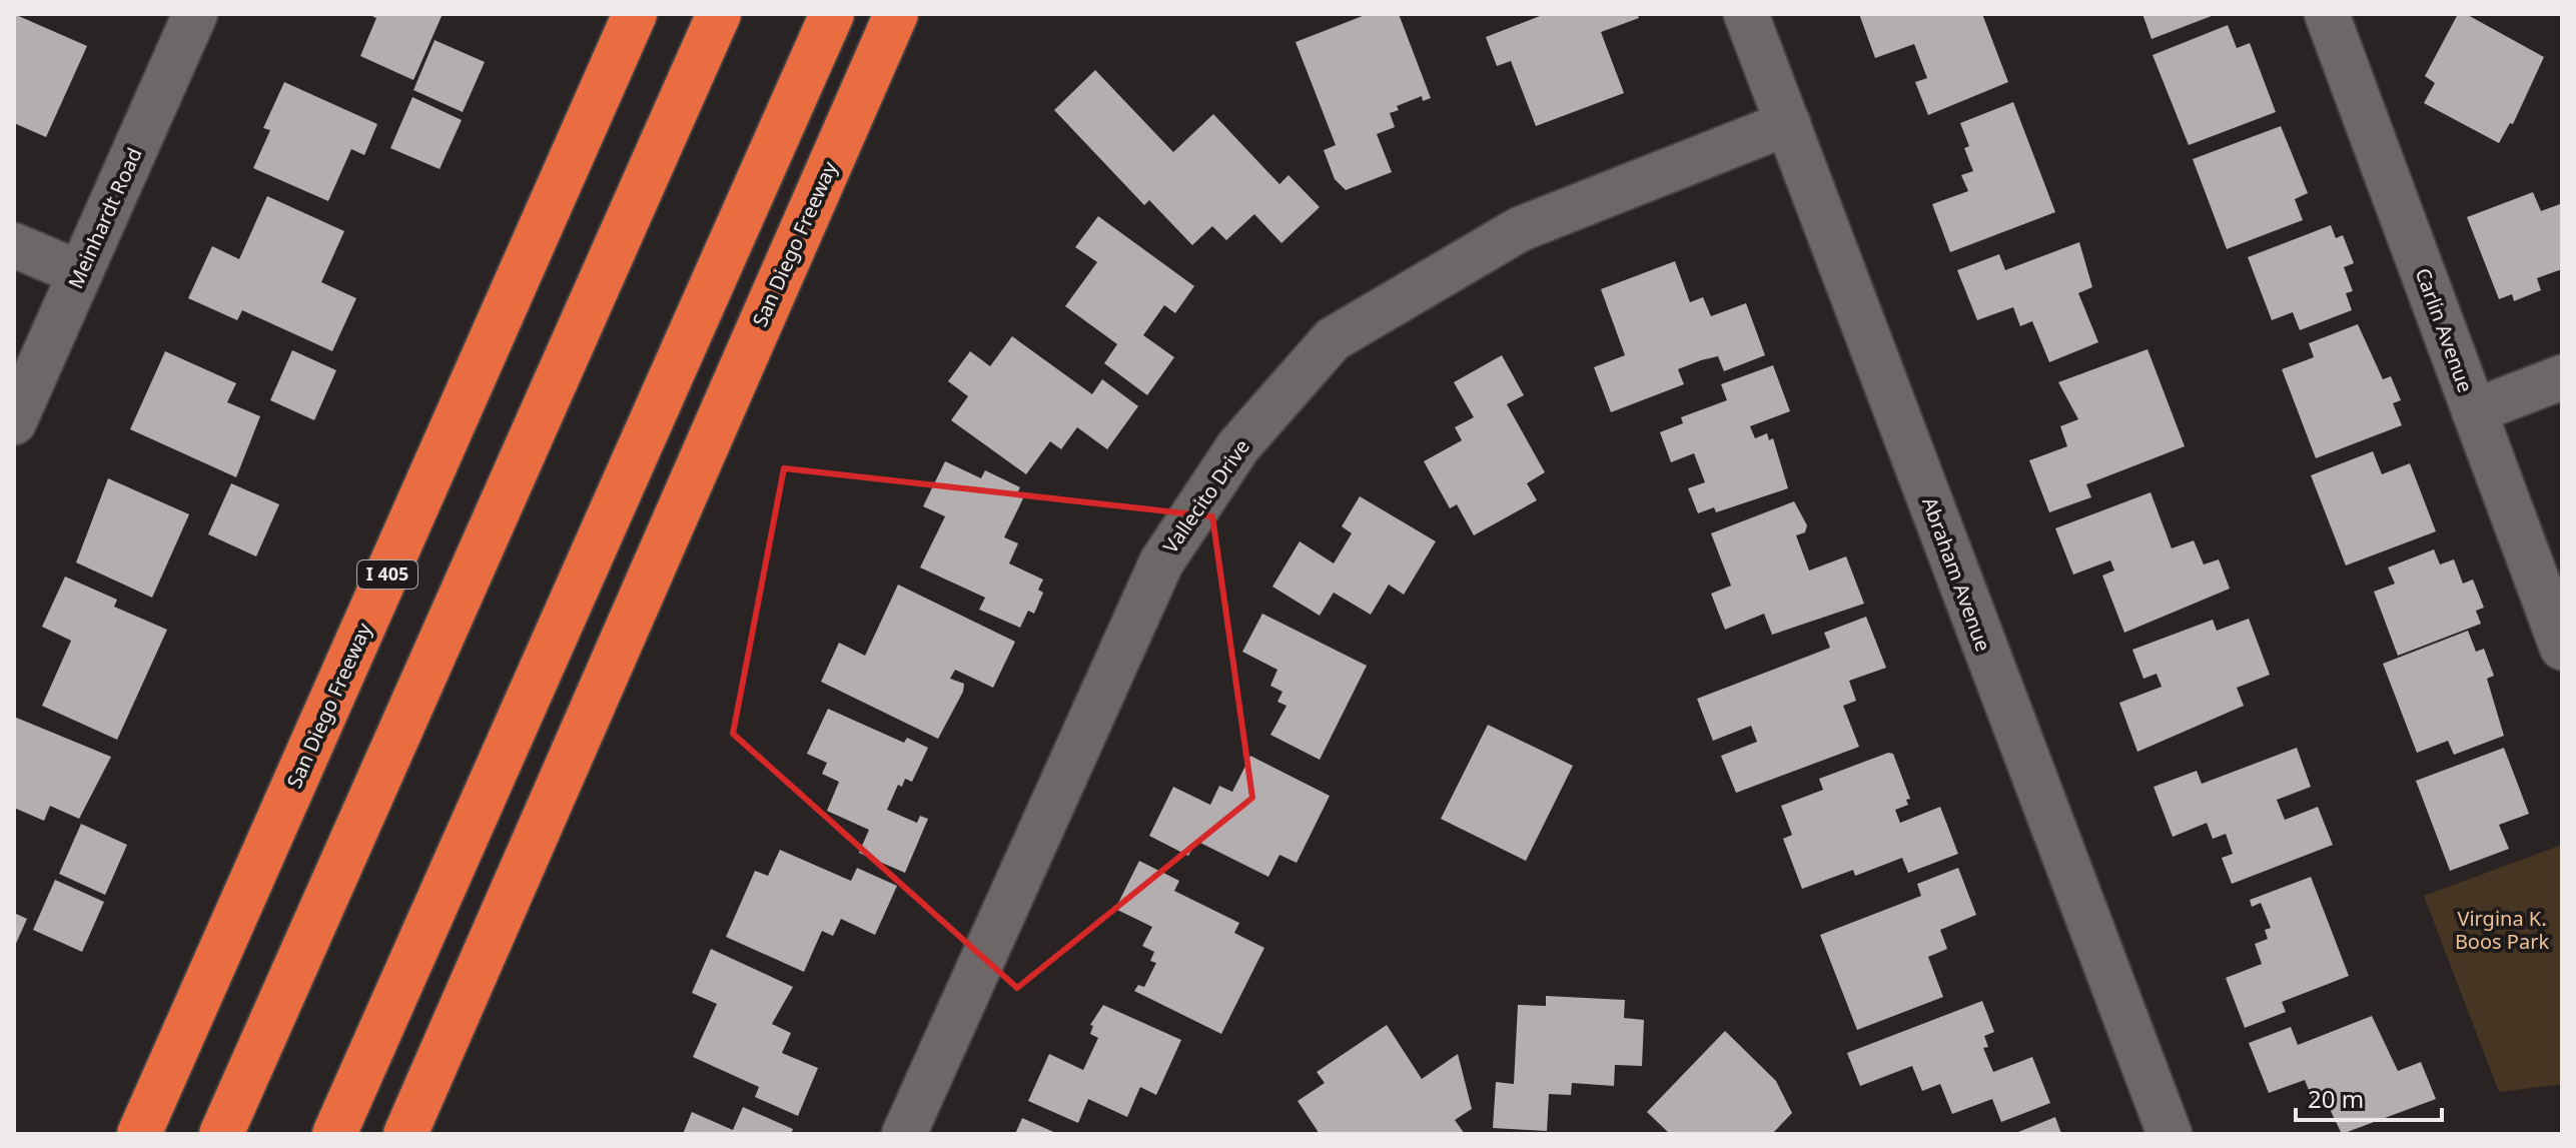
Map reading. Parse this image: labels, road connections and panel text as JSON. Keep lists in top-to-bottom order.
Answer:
{
  "streets": {
    "highway": ["San Diego Freeway", "I 405"],
    "street": [
      "Meinhardt Road",
      "Carlin Avenue",
      "Vallecito Drive",
      "Abraham Avenue"
    ]
  },
  "crossings": [
    ["Vallecito Drive", "Abraham Avenue"]
  ],
  "parks": ["Virgina K. Boos Park"],
  "scale_bar": "20 m"
}
